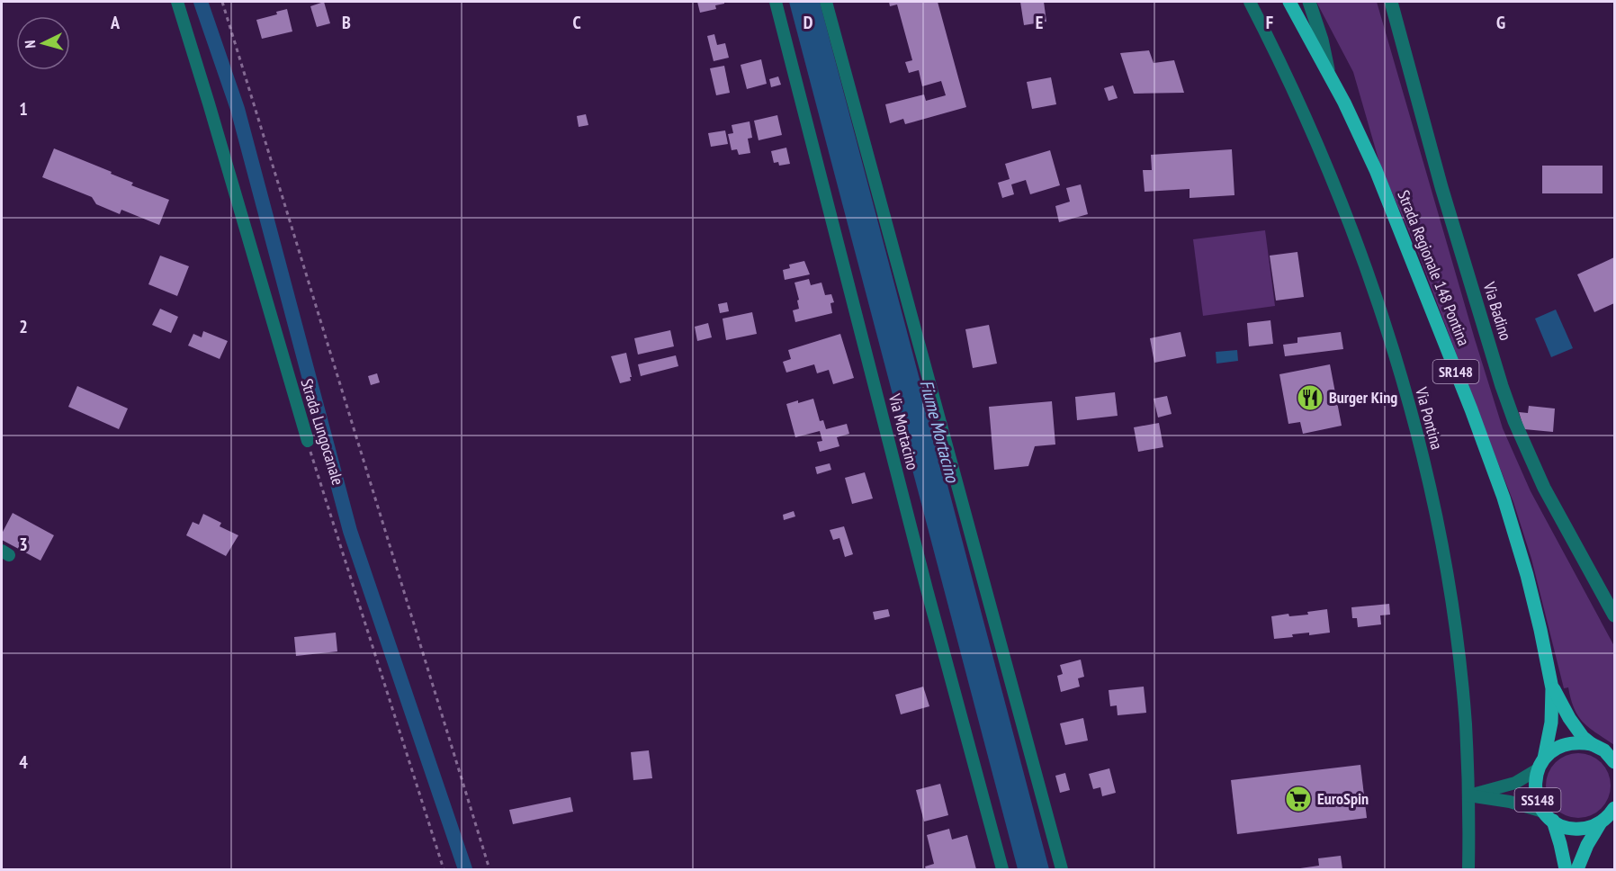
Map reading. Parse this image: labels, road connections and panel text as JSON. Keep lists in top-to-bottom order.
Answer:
{
  "streets": {
    "main road": ["Strada Regionale 148 Pontina", "SR148", "SS148"],
    "street": [
      "Via Badino",
      "Via Pontina",
      "Strada Lungocanale",
      "Via Mortacino"
    ]
  },
  "crossings": [
    ["Strada Regionale 148 Pontina", "SS148"]
  ],
  "water": ["Fiume Mortacino"],
  "places": {
    "restaurant": ["Burger King"],
    "supermarket": ["EuroSpin"]
  },
  "north": "left",
  "grid": {
    "columns": [
      "A",
      "B",
      "C",
      "D",
      "E",
      "F",
      "G"
    ],
    "rows": [
      "1",
      "2",
      "3",
      "4"
    ]
  }
}
